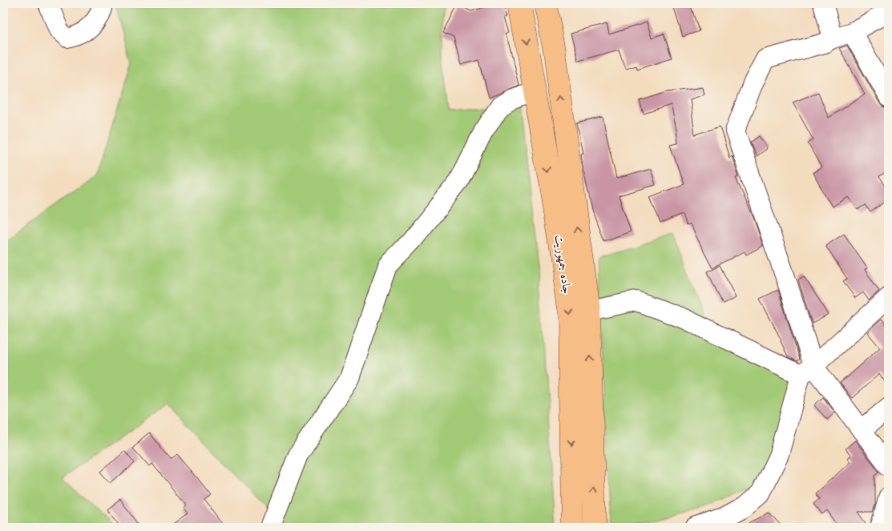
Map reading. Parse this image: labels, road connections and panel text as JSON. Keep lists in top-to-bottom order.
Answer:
{
  "streets": {
    "main road": ["جاده جمهوریت"]
  }
}
